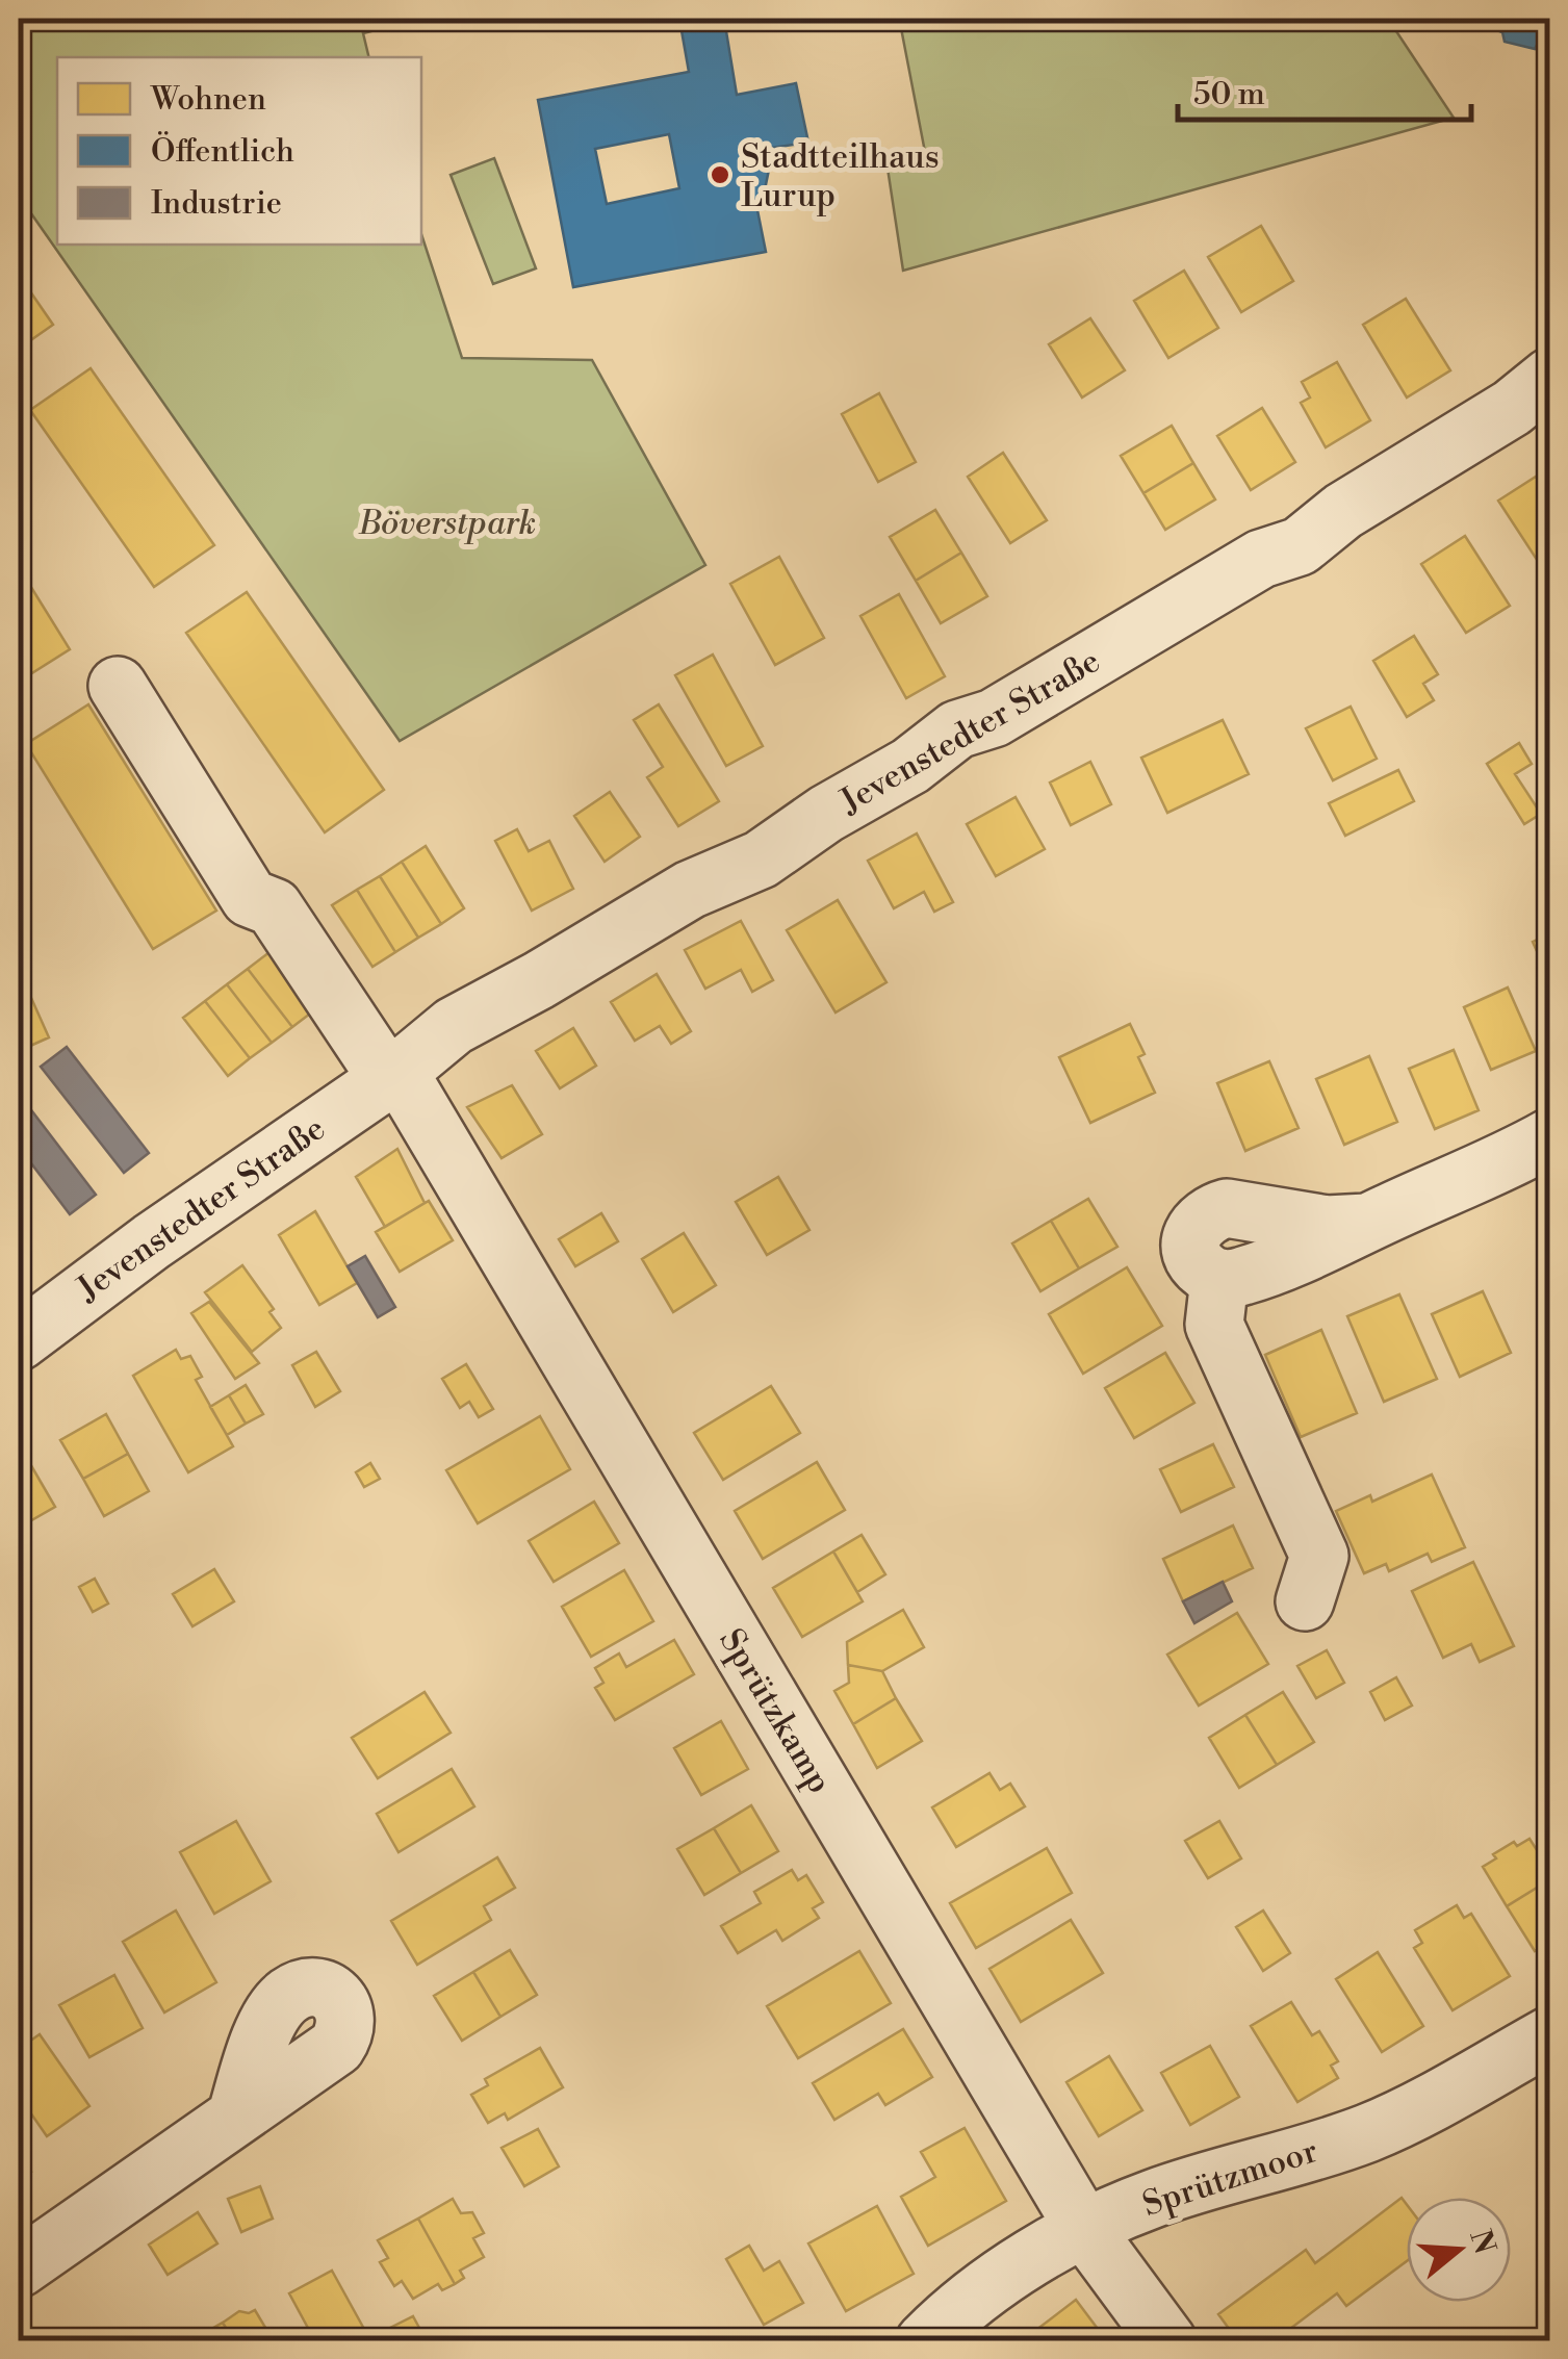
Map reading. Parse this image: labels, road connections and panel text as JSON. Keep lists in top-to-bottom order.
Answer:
{
  "streets": {
    "street": ["Jevenstedter Straße", "Sprützkamp", "Sprützmoor"]
  },
  "crossings": [
    ["Jevenstedter Straße", "Sprützkamp"],
    ["Sprützkamp", "Sprützmoor"]
  ],
  "parks": ["Böverstpark"],
  "places": ["Stadtteilhaus Lurup"],
  "legend": ["Wohnen", "Öffentlich", "Industrie"],
  "scale_bar": "50 m",
  "north": "right"
}
